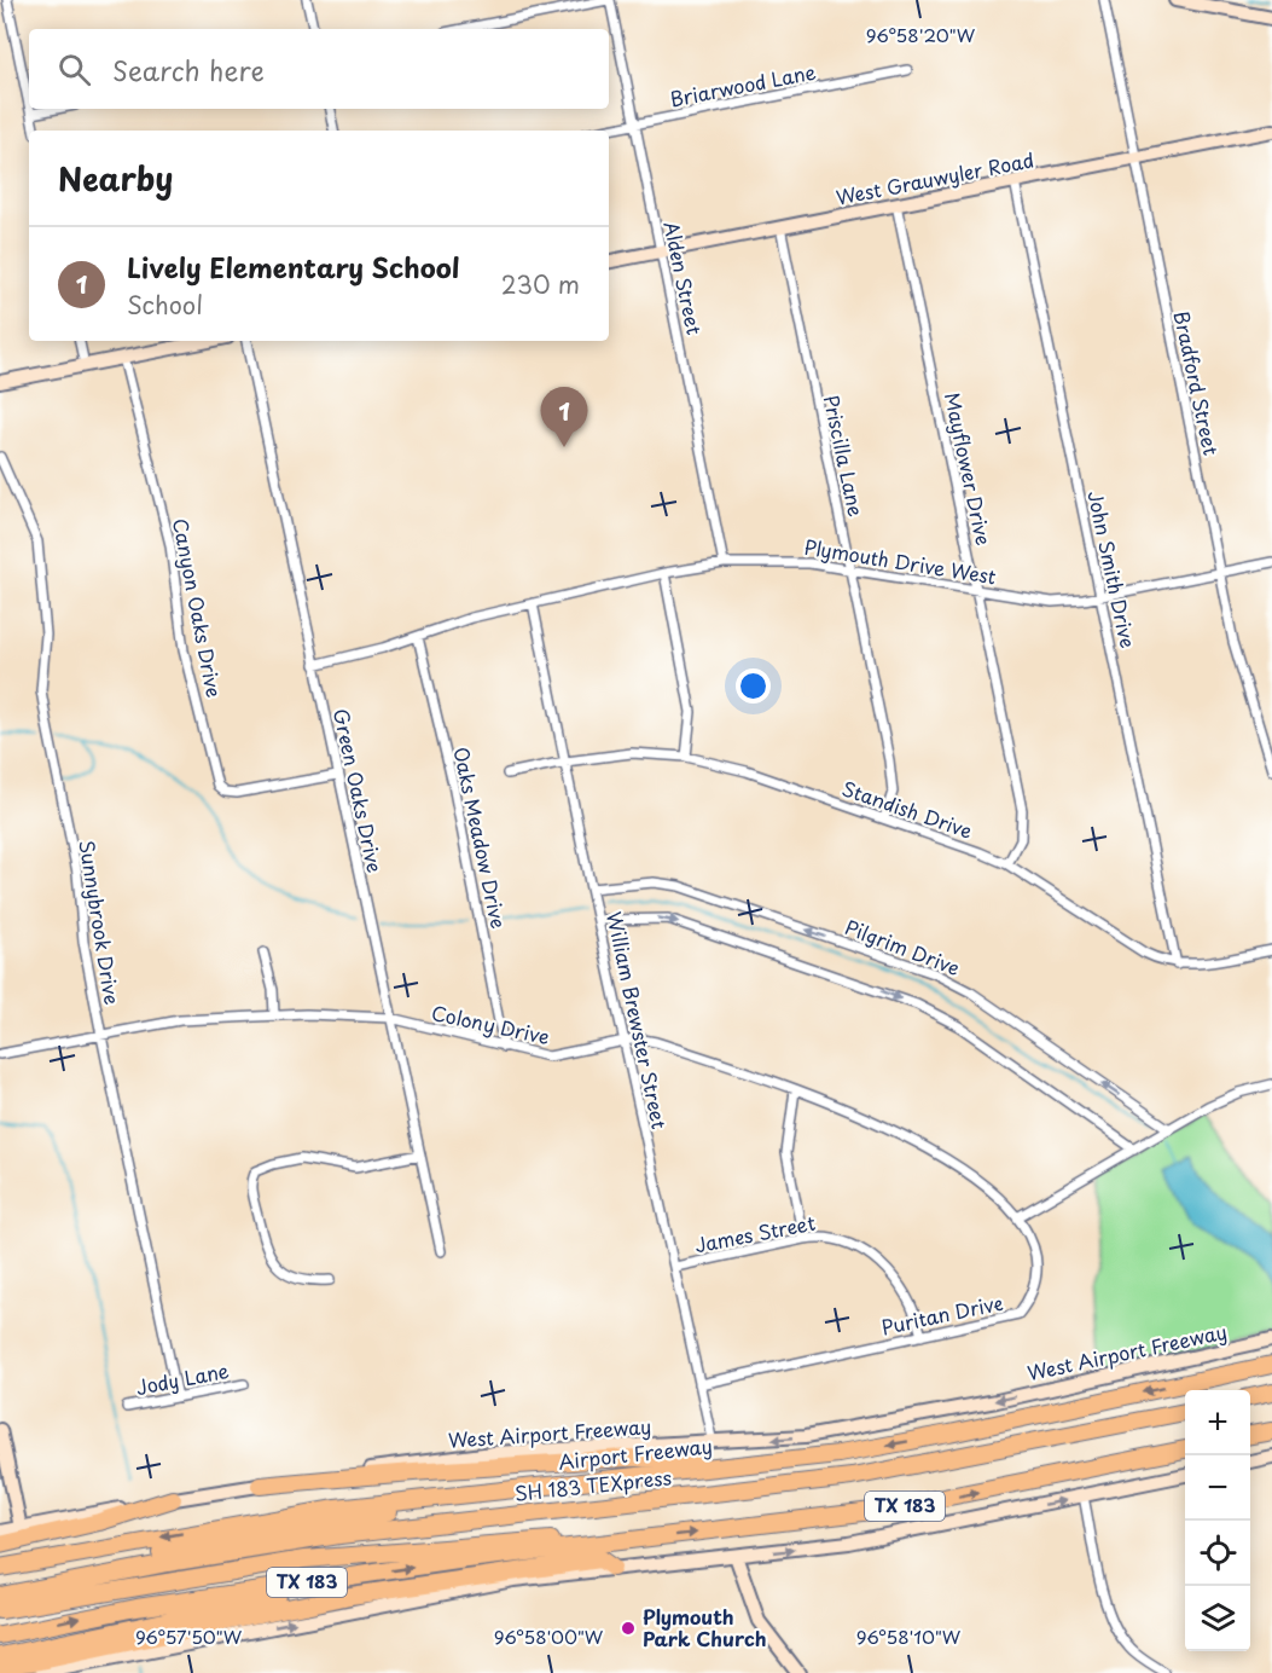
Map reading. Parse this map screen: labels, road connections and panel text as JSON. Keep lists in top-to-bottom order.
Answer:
{
  "streets": {
    "highway": ["Airport Freeway", "SH 183 TEXpress", "TX 183"],
    "main road": ["West Grauwyler Road", "West Airport Freeway"],
    "street": [
      "Briarwood Lane",
      "Alden Street",
      "Bradford Street",
      "Priscilla Lane",
      "Mayflower Drive",
      "Plymouth Drive West",
      "John Smith Drive",
      "Canyon Oaks Drive",
      "Green Oaks Drive",
      "Standish Drive",
      "Oaks Meadow Drive",
      "Sunnybrook Drive",
      "Pilgrim Drive",
      "William Brewster Street",
      "Colony Drive",
      "James Street",
      "Puritan Drive",
      "Jody Lane"
    ]
  },
  "crossings": [
    ["Briarwood Lane", "Alden Street"],
    ["West Grauwyler Road", "Alden Street"],
    ["West Grauwyler Road", "Bradford Street"],
    ["West Grauwyler Road", "Priscilla Lane"],
    ["West Grauwyler Road", "Mayflower Drive"],
    ["West Grauwyler Road", "John Smith Drive"],
    ["Alden Street", "Plymouth Drive West"],
    ["Bradford Street", "Plymouth Drive West"],
    ["Priscilla Lane", "Plymouth Drive West"],
    ["Priscilla Lane", "Standish Drive"],
    ["Mayflower Drive", "Plymouth Drive West"],
    ["Mayflower Drive", "Standish Drive"],
    ["Plymouth Drive West", "John Smith Drive"],
    ["Plymouth Drive West", "Green Oaks Drive"],
    ["Plymouth Drive West", "Oaks Meadow Drive"],
    ["Plymouth Drive West", "William Brewster Street"],
    ["John Smith Drive", "Standish Drive"],
    ["Canyon Oaks Drive", "Green Oaks Drive"],
    ["Green Oaks Drive", "Colony Drive"],
    ["Standish Drive", "William Brewster Street"],
    ["Oaks Meadow Drive", "Colony Drive"],
    ["Sunnybrook Drive", "Colony Drive"],
    ["Sunnybrook Drive", "Jody Lane"],
    ["Pilgrim Drive", "William Brewster Street"],
    ["William Brewster Street", "Colony Drive"],
    ["William Brewster Street", "James Street"],
    ["William Brewster Street", "Puritan Drive"],
    ["William Brewster Street", "West Airport Freeway"],
    ["Colony Drive", "Puritan Drive"],
    ["James Street", "Puritan Drive"]
  ],
  "places": ["Plymouth Park Church"],
  "page": {
    "search": "Search here",
    "heading": "Nearby",
    "list": [
      {
        "mark": "1",
        "name": "Lively Elementary School",
        "note": "School",
        "value": "230 m"
      }
    ],
    "pins": "1",
    "map_buttons": ["+", "−"]
  },
  "coordinates": [
    "96°58'20\"W",
    "96°57'50\"W",
    "96°58'00\"W",
    "96°58'10\"W"
  ]
}
